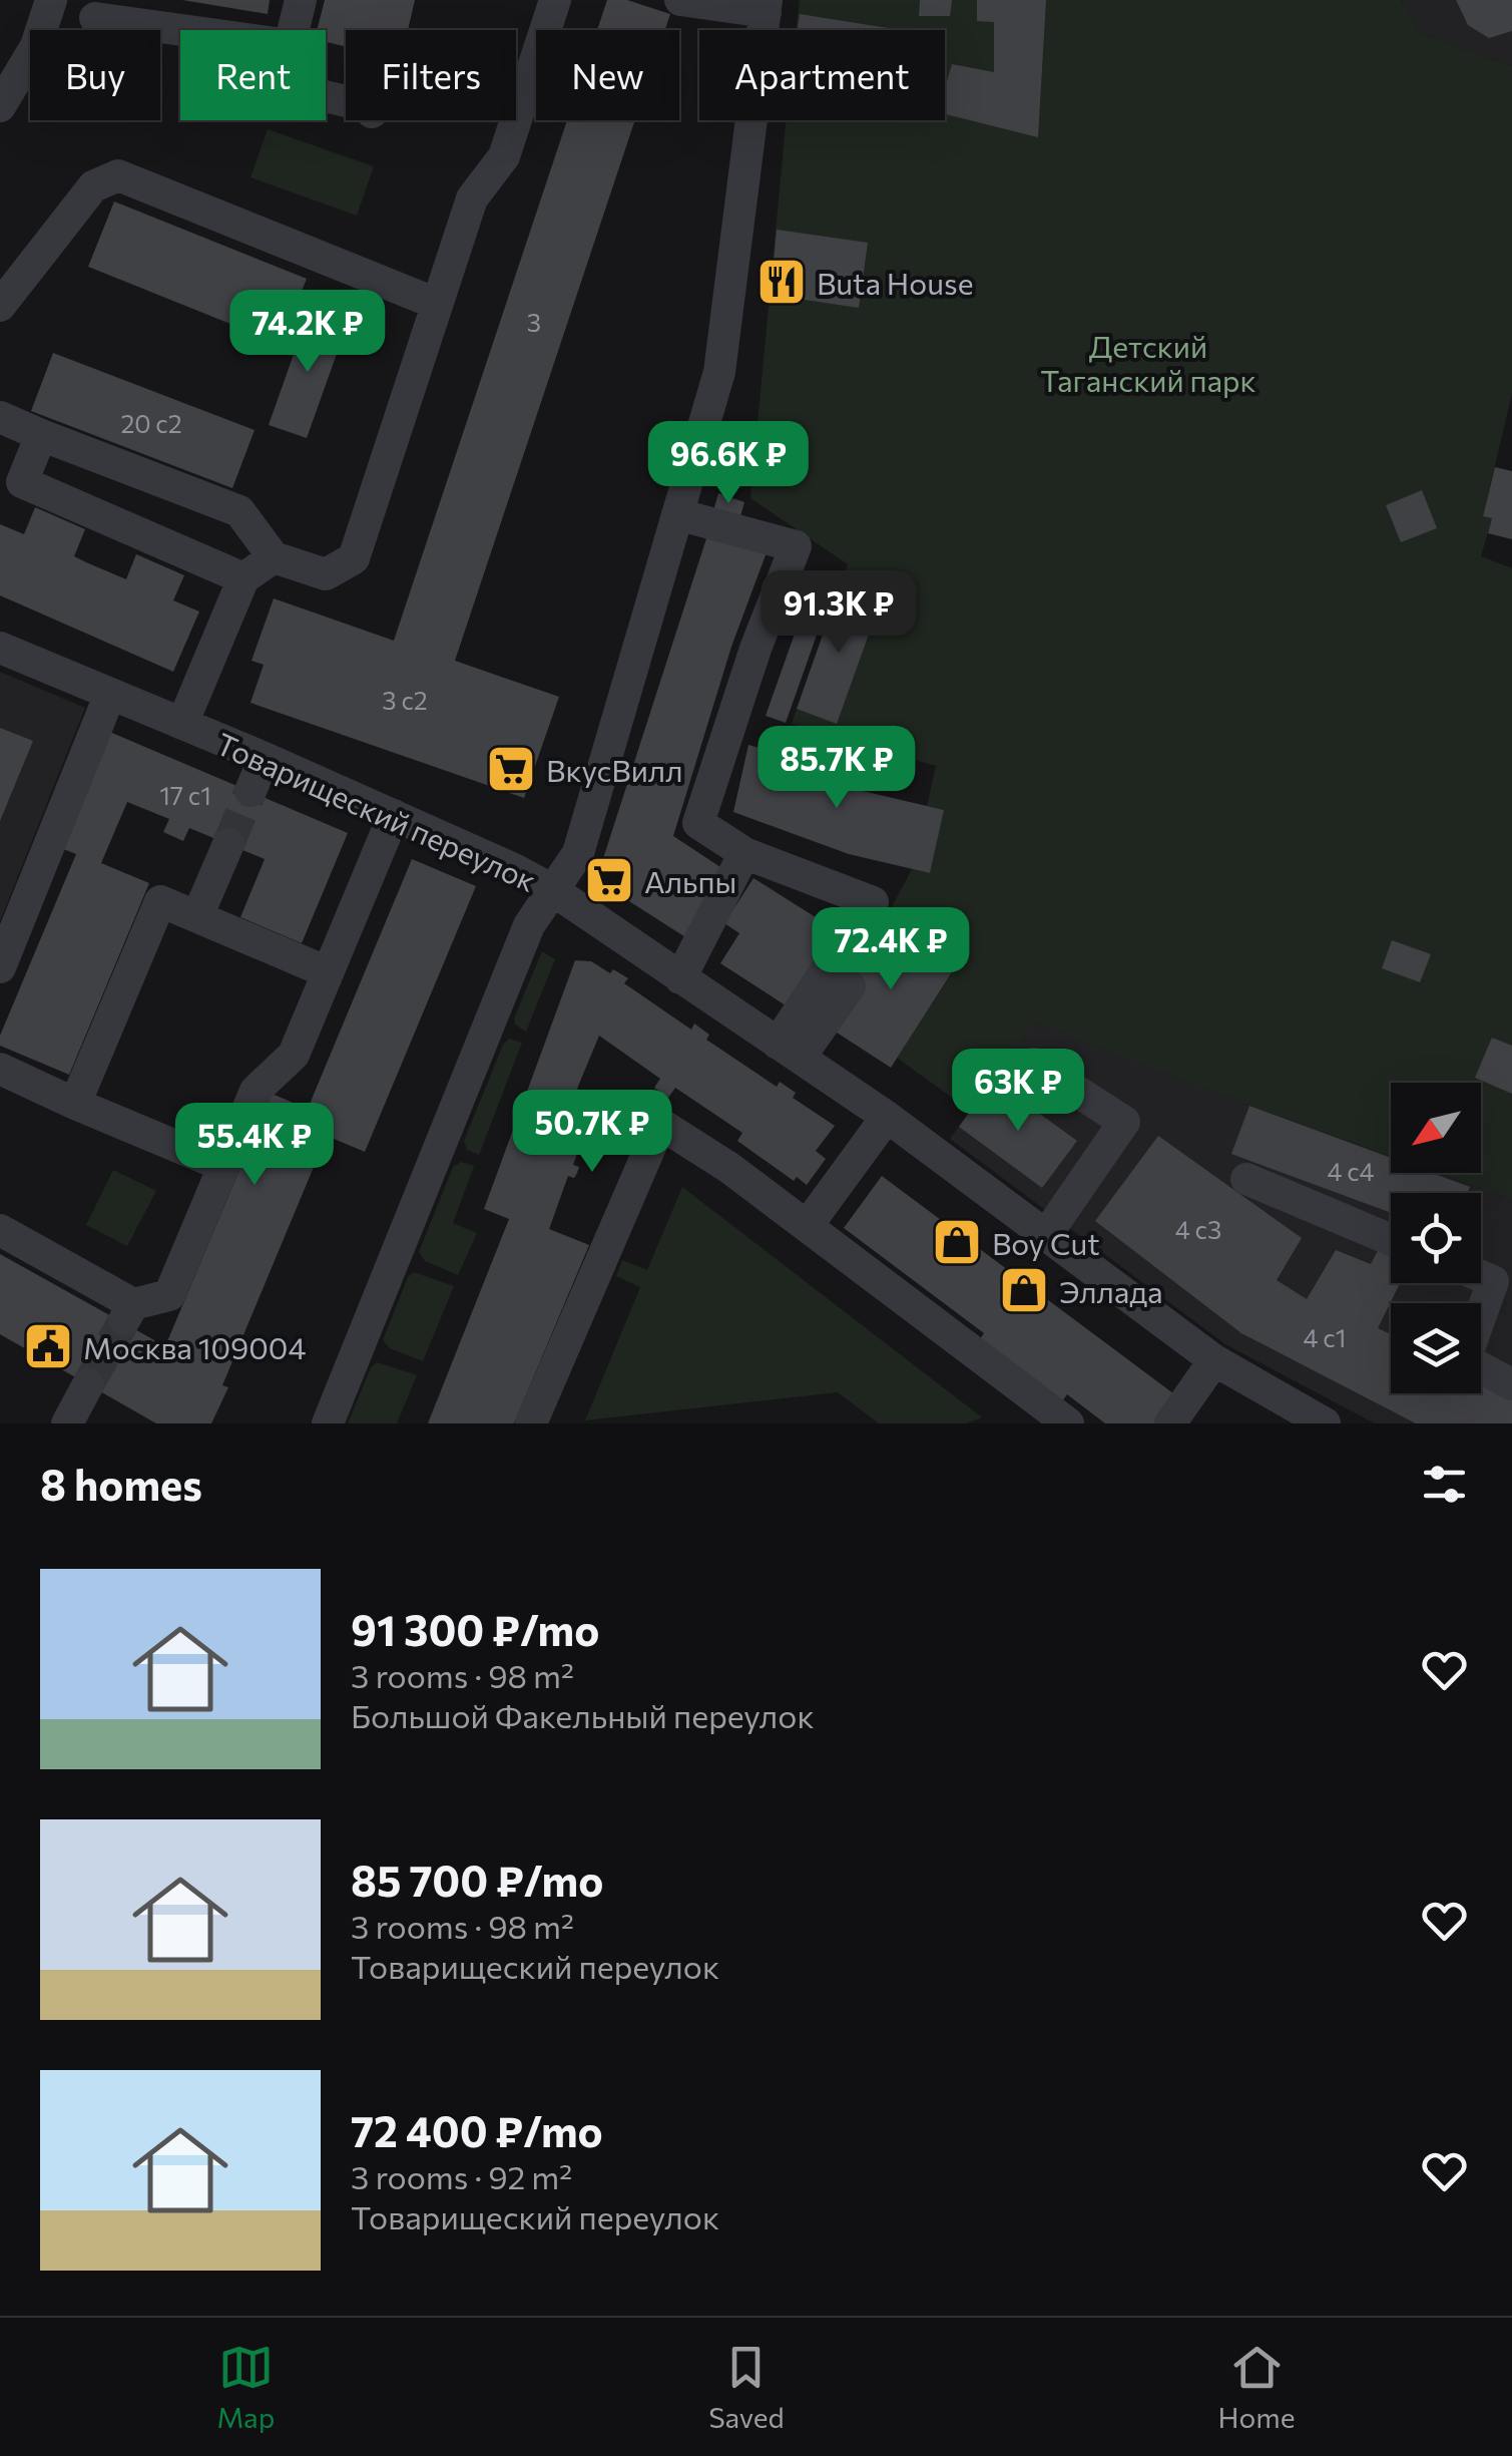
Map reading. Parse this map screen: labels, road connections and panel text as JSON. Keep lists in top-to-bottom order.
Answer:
{
  "streets": {
    "street": ["Товарищеский переулок"]
  },
  "parks": ["Детский Таганский парк"],
  "places": {
    "restaurant": ["Buta House"],
    "supermarket": ["ВкусВилл", "Альпы"],
    "shop": ["Boy Cut", "Эллада"],
    "public building": ["Москва 109004"]
  },
  "house_numbers": [
    "3",
    "20 с2",
    "3 с2",
    "17 с1",
    "4 с4",
    "4 с3",
    "4 с1"
  ],
  "north": "bottom left",
  "page": {
    "chip": [
      "Buy",
      "Rent",
      "Filters",
      "New",
      "Apartment"
    ],
    "price": [
      "74.2K ₽",
      "96.6K ₽",
      "91.3K ₽",
      "85.7K ₽",
      "72.4K ₽",
      "63K ₽",
      "50.7K ₽",
      "55.4K ₽"
    ],
    "heading": "8 homes",
    "list": [
      {
        "name": "91 300 ₽/mo",
        "note": "3 rooms · 98 m² · Большой Факельный переулок"
      },
      {
        "name": "85 700 ₽/mo",
        "note": "3 rooms · 98 m² · Товарищеский переулок"
      },
      {
        "name": "72 400 ₽/mo",
        "note": "3 rooms · 92 m² · Товарищеский переулок"
      }
    ],
    "tabs": ["Map", "Saved", "Home"]
  }
}
